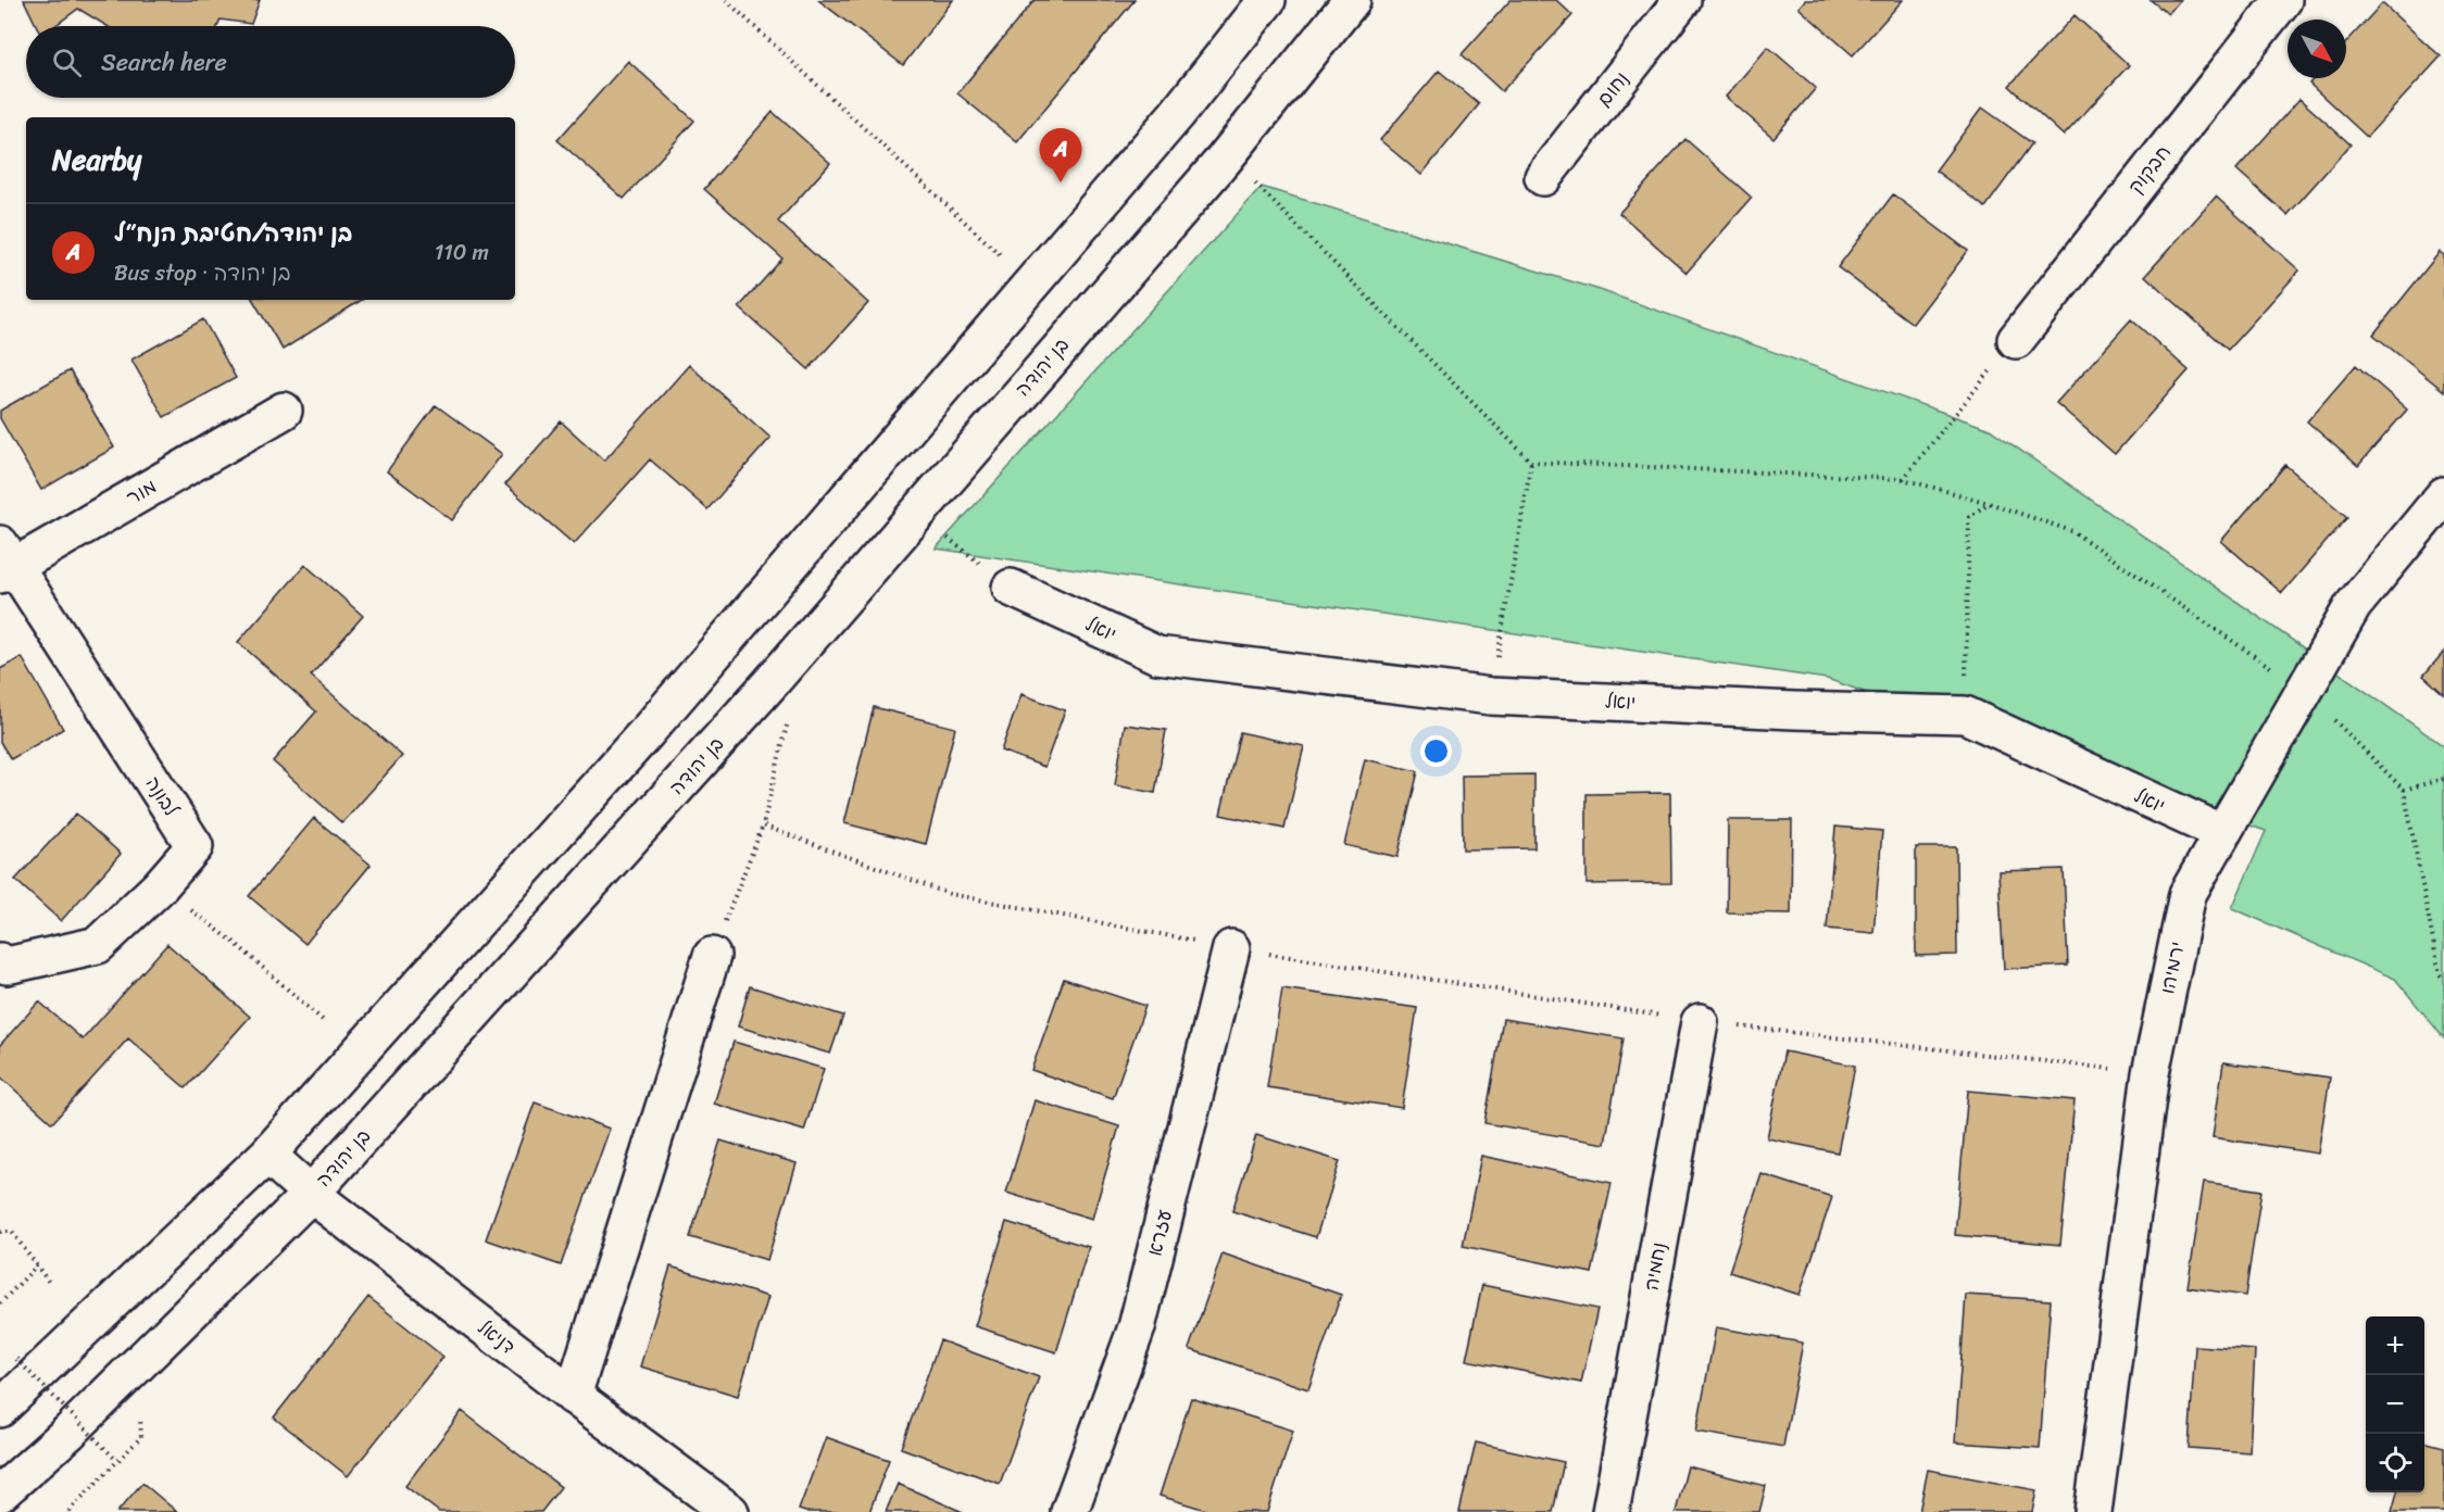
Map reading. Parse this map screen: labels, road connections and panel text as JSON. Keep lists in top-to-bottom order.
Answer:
{
  "streets": {
    "street": [
      "נחום",
      "חבקוק",
      "בן יהודה",
      "מור",
      "יואל",
      "לבונה",
      "ירמיהו",
      "עזרא",
      "נחמיה",
      "דניאל"
    ]
  },
  "crossings": [
    ["בן יהודה", "דניאל"],
    ["מור", "לבונה"],
    ["יואל", "ירמיהו"]
  ],
  "north": "bottom right",
  "page": {
    "search": "Search here",
    "heading": "Nearby",
    "pins": "A",
    "list": [
      {
        "mark": "A",
        "name": "בן יהודה/חטיבת הנח״ל",
        "note": "Bus stop · בן יהודה",
        "value": "110 m"
      }
    ],
    "map_buttons": ["+", "−"]
  }
}
